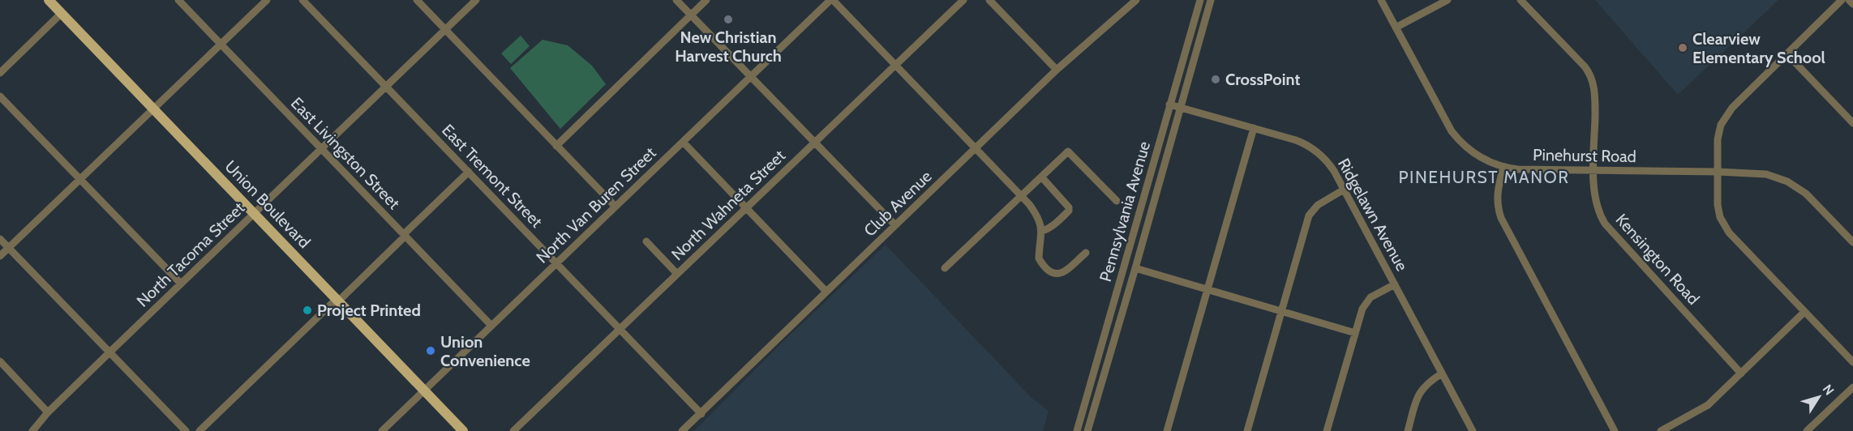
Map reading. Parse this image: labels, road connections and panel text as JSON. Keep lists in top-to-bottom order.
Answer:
{
  "streets": {
    "main road": ["Union Boulevard"],
    "street": [
      "East Livingston Street",
      "Pinehurst Road",
      "East Tremont Street",
      "Club Avenue",
      "North Van Buren Street",
      "North Wahneta Street",
      "Pennsylvania Avenue",
      "Ridgelawn Avenue",
      "North Tacoma Street",
      "Kensington Road"
    ]
  },
  "crossings": [
    ["East Livingston Street", "North Van Buren Street"],
    ["East Livingston Street", "North Tacoma Street"],
    ["Pinehurst Road", "Kensington Road"],
    ["East Tremont Street", "Club Avenue"],
    ["East Tremont Street", "North Van Buren Street"],
    ["East Tremont Street", "North Wahneta Street"],
    ["East Tremont Street", "North Tacoma Street"],
    ["Union Boulevard", "North Van Buren Street"],
    ["Union Boulevard", "North Tacoma Street"],
    ["Pennsylvania Avenue", "Ridgelawn Avenue"]
  ],
  "districts": ["PINEHURST MANOR"],
  "places": [
    "New Christian Harvest Church",
    "Clearview Elementary School",
    "CrossPoint",
    "Project Printed",
    "Union Convenience"
  ],
  "north": "top right"
}
